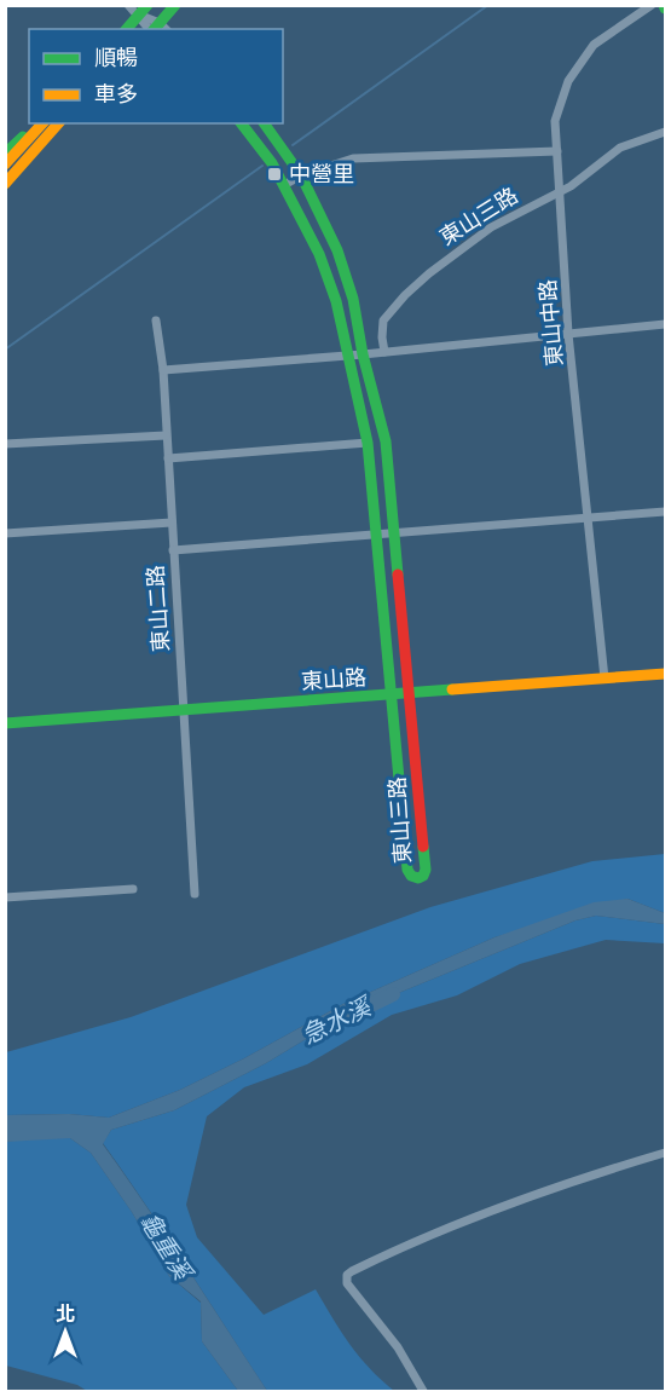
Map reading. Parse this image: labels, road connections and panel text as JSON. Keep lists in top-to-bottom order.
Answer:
{
  "streets": {
    "street": [
      "東山三路",
      "東山中路",
      "東山二路",
      "東山路"
    ]
  },
  "crossings": [
    ["東山三路", "東山中路"],
    ["東山三路", "東山路"],
    ["東山中路", "東山路"],
    ["東山二路", "東山路"]
  ],
  "water": ["急水溪", "龜重溪"],
  "places": {
    "transit": ["中營里"]
  },
  "legend": ["順暢", "車多"],
  "north": "top"
}
